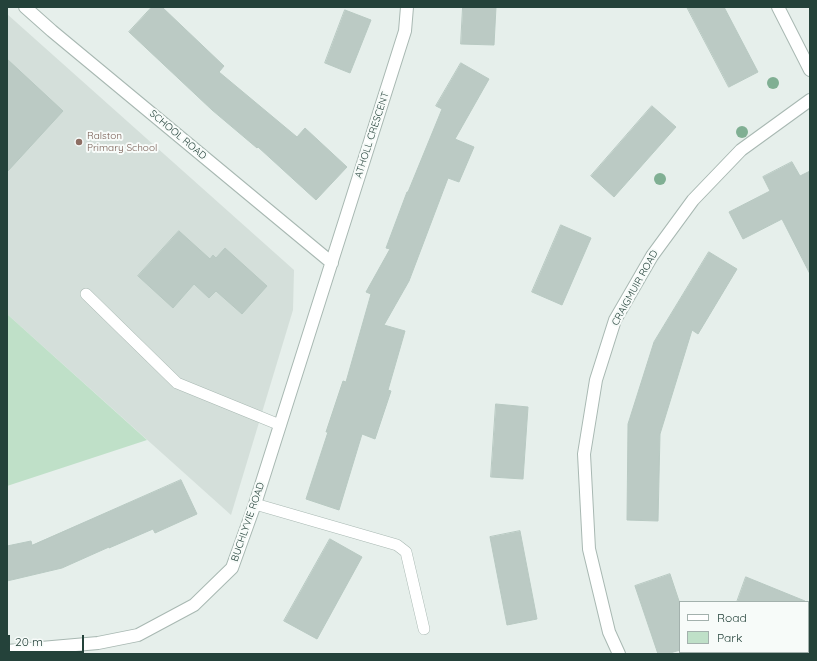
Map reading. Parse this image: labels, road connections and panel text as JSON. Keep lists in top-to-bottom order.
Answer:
{
  "streets": {
    "street": [
      "SCHOOL ROAD",
      "ATHOLL CRESCENT",
      "CRAIGMUIR ROAD",
      "BUCHLYVIE ROAD"
    ]
  },
  "crossings": [
    ["SCHOOL ROAD", "ATHOLL CRESCENT"],
    ["SCHOOL ROAD", "BUCHLYVIE ROAD"],
    ["ATHOLL CRESCENT", "BUCHLYVIE ROAD"]
  ],
  "places": ["Ralston Primary School"],
  "legend": ["Road", "Park"],
  "scale_bar": "20 m"
}
